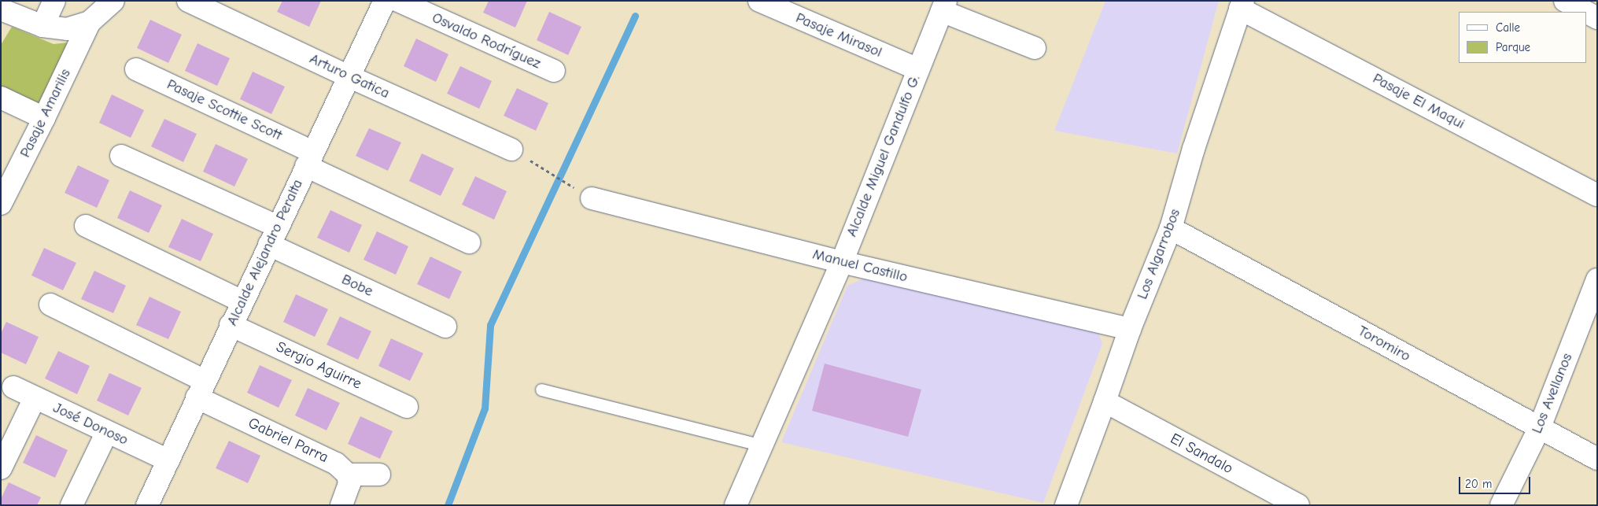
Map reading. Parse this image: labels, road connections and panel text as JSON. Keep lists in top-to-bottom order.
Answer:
{
  "streets": {
    "street": [
      "Pasaje Mirasol",
      "Osvaldo Rodríguez",
      "Arturo Gatica",
      "Pasaje El Maqui",
      "Pasaje Scottie Scott",
      "Pasaje Amarilis",
      "Alcalde Miguel Gandulfo G.",
      "Alcalde Alejandro Peralta",
      "Los Algarrobos",
      "Manuel Castillo",
      "Bobe",
      "Toromiro",
      "Sergio Aguirre",
      "Los Avellanos",
      "José Donoso",
      "Gabriel Parra",
      "El Sandalo"
    ]
  },
  "crossings": [
    ["Pasaje Mirasol", "Alcalde Miguel Gandulfo G."],
    ["Arturo Gatica", "Alcalde Alejandro Peralta"],
    ["Pasaje El Maqui", "Los Algarrobos"],
    ["Pasaje Scottie Scott", "Alcalde Alejandro Peralta"],
    ["Alcalde Miguel Gandulfo G.", "Manuel Castillo"],
    ["Alcalde Alejandro Peralta", "Bobe"],
    ["Alcalde Alejandro Peralta", "Sergio Aguirre"],
    ["Alcalde Alejandro Peralta", "José Donoso"],
    ["Alcalde Alejandro Peralta", "Gabriel Parra"],
    ["Los Algarrobos", "Manuel Castillo"],
    ["Los Algarrobos", "Toromiro"],
    ["Los Algarrobos", "El Sandalo"],
    ["Toromiro", "Los Avellanos"]
  ],
  "legend": ["Calle", "Parque"],
  "scale_bar": "20 m"
}
